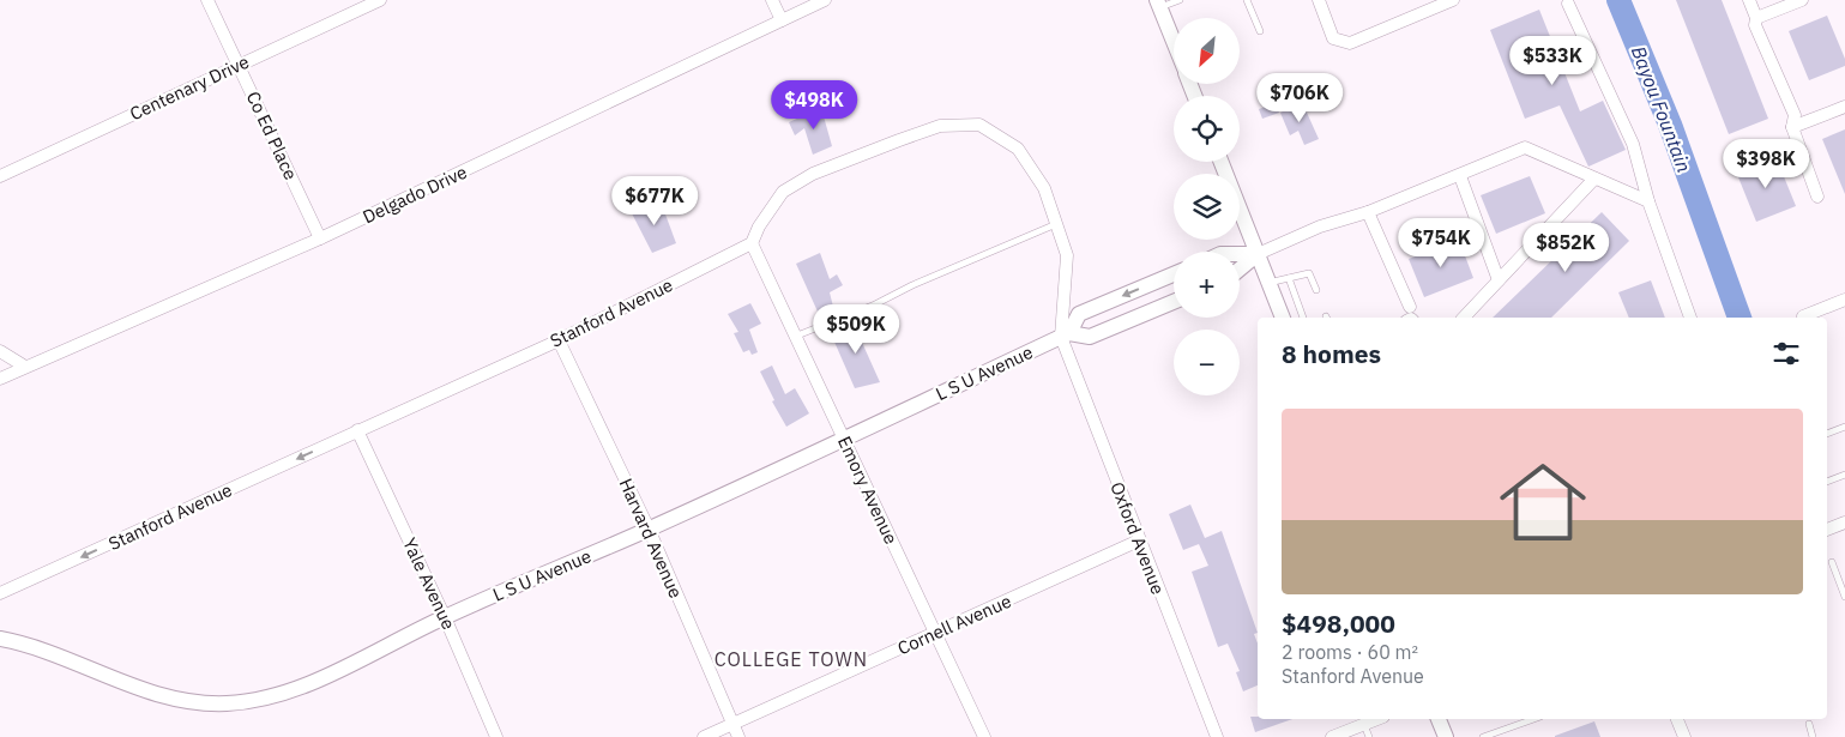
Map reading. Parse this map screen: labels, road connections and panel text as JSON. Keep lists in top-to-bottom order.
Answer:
{
  "streets": {
    "street": [
      "Centenary Drive",
      "Co Ed Place",
      "Delgado Drive",
      "Stanford Avenue",
      "L S U Avenue",
      "Emory Avenue",
      "Harvard Avenue",
      "Oxford Avenue",
      "Yale Avenue",
      "Cornell Avenue"
    ]
  },
  "crossings": [
    ["Centenary Drive", "Co Ed Place"],
    ["Co Ed Place", "Delgado Drive"],
    ["Stanford Avenue", "Emory Avenue"],
    ["Stanford Avenue", "Harvard Avenue"],
    ["Stanford Avenue", "Yale Avenue"],
    ["L S U Avenue", "Emory Avenue"],
    ["L S U Avenue", "Harvard Avenue"],
    ["L S U Avenue", "Oxford Avenue"],
    ["L S U Avenue", "Yale Avenue"],
    ["Emory Avenue", "Cornell Avenue"],
    ["Harvard Avenue", "Cornell Avenue"],
    ["Oxford Avenue", "Cornell Avenue"]
  ],
  "one_way": ["Stanford Avenue"],
  "districts": ["COLLEGE TOWN"],
  "water": ["Bayou Fountain"],
  "north": "bottom left",
  "page": {
    "map_buttons": ["+", "−"],
    "price": [
      "$533K",
      "$706K",
      "$498K",
      "$398K",
      "$677K",
      "$754K",
      "$852K",
      "$509K"
    ],
    "heading": "8 homes",
    "list": [
      {
        "name": "$498,000",
        "note": "2 rooms · 60 m² · Stanford Avenue"
      }
    ]
  }
}
